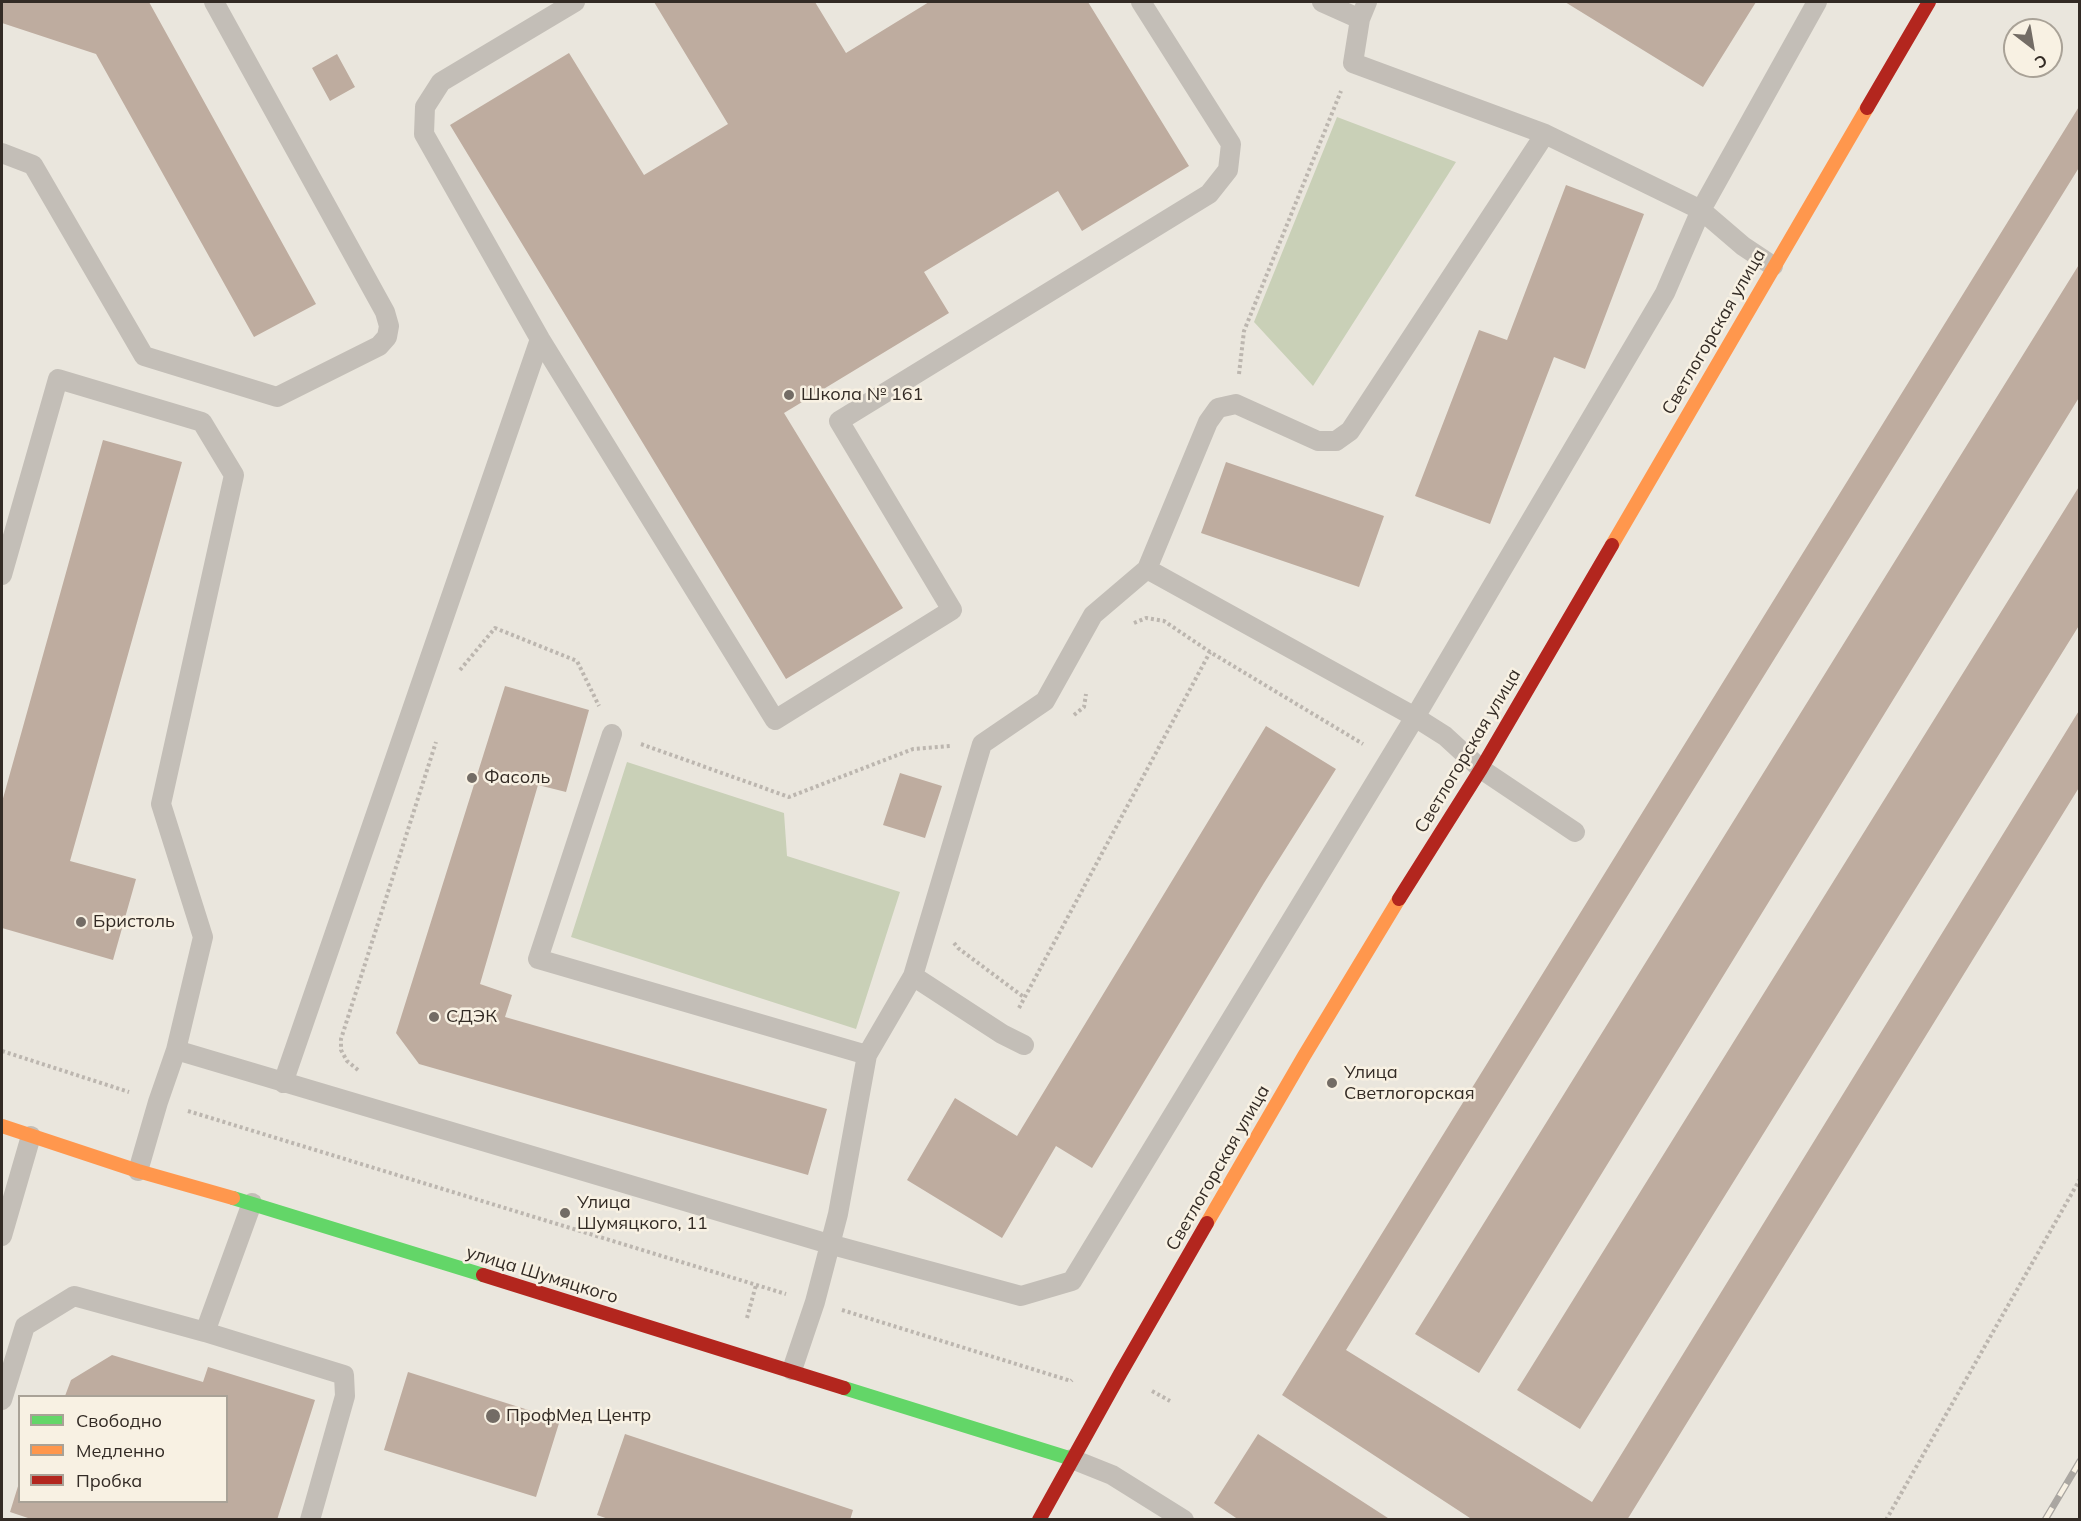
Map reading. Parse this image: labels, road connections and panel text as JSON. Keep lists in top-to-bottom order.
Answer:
{
  "streets": {
    "street": ["Светлогорская улица", "улица Шумяцкого"]
  },
  "crossings": [
    ["Светлогорская улица", "улица Шумяцкого"]
  ],
  "places": [
    "Школа № 161",
    "Фасоль",
    "Бристоль",
    "СДЭК",
    "Улица Светлогорская",
    "Улица Шумяцкого, 11",
    "ПрофМед Центр"
  ],
  "legend": ["Свободно", "Медленно", "Пробка"],
  "north": "bottom right"
}
